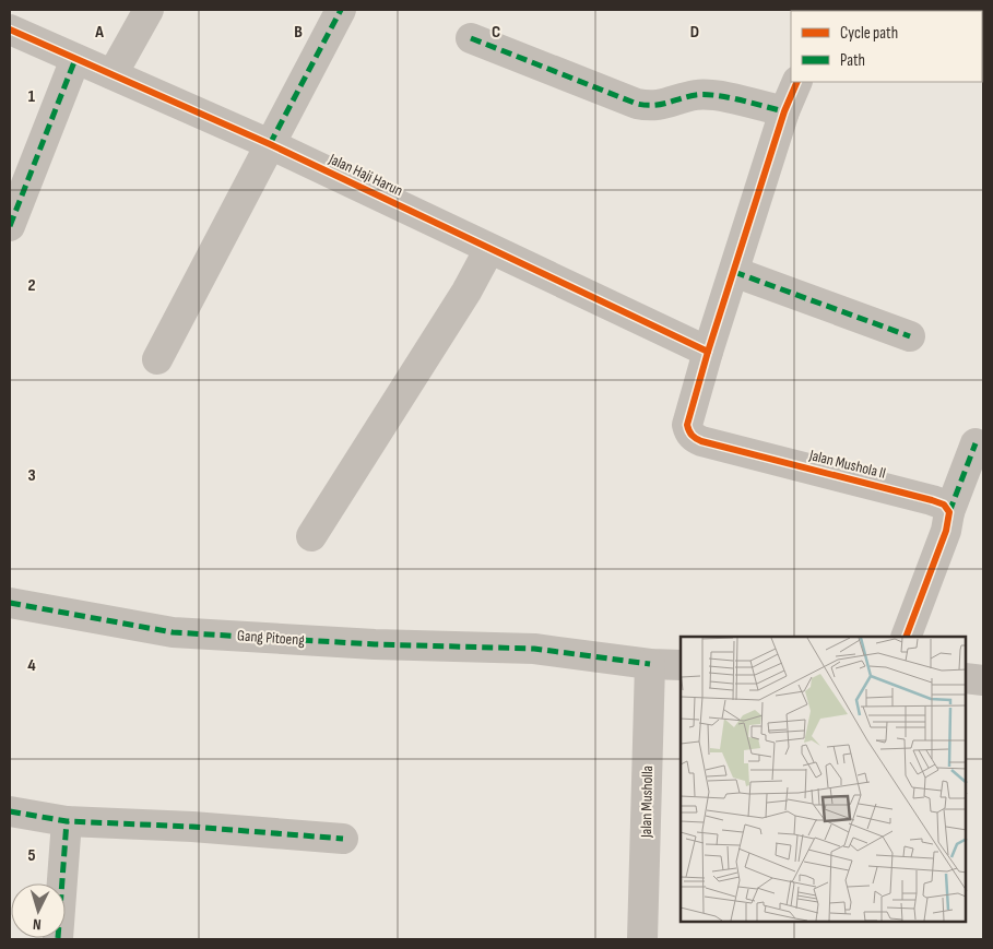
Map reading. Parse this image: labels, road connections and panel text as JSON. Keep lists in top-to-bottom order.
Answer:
{
  "streets": {
    "street": [
      "Jalan Haji Harun",
      "Jalan Mushola II",
      "Gang Pitoeng",
      "Jalan Musholla"
    ]
  },
  "crossings": [
    ["Jalan Haji Harun", "Jalan Mushola II"],
    ["Gang Pitoeng", "Jalan Musholla"]
  ],
  "legend": ["Cycle path", "Path"],
  "north": "bottom",
  "grid": {
    "columns": [
      "A",
      "B",
      "C",
      "D"
    ],
    "rows": [
      "1",
      "2",
      "3",
      "4",
      "5"
    ]
  }
}
